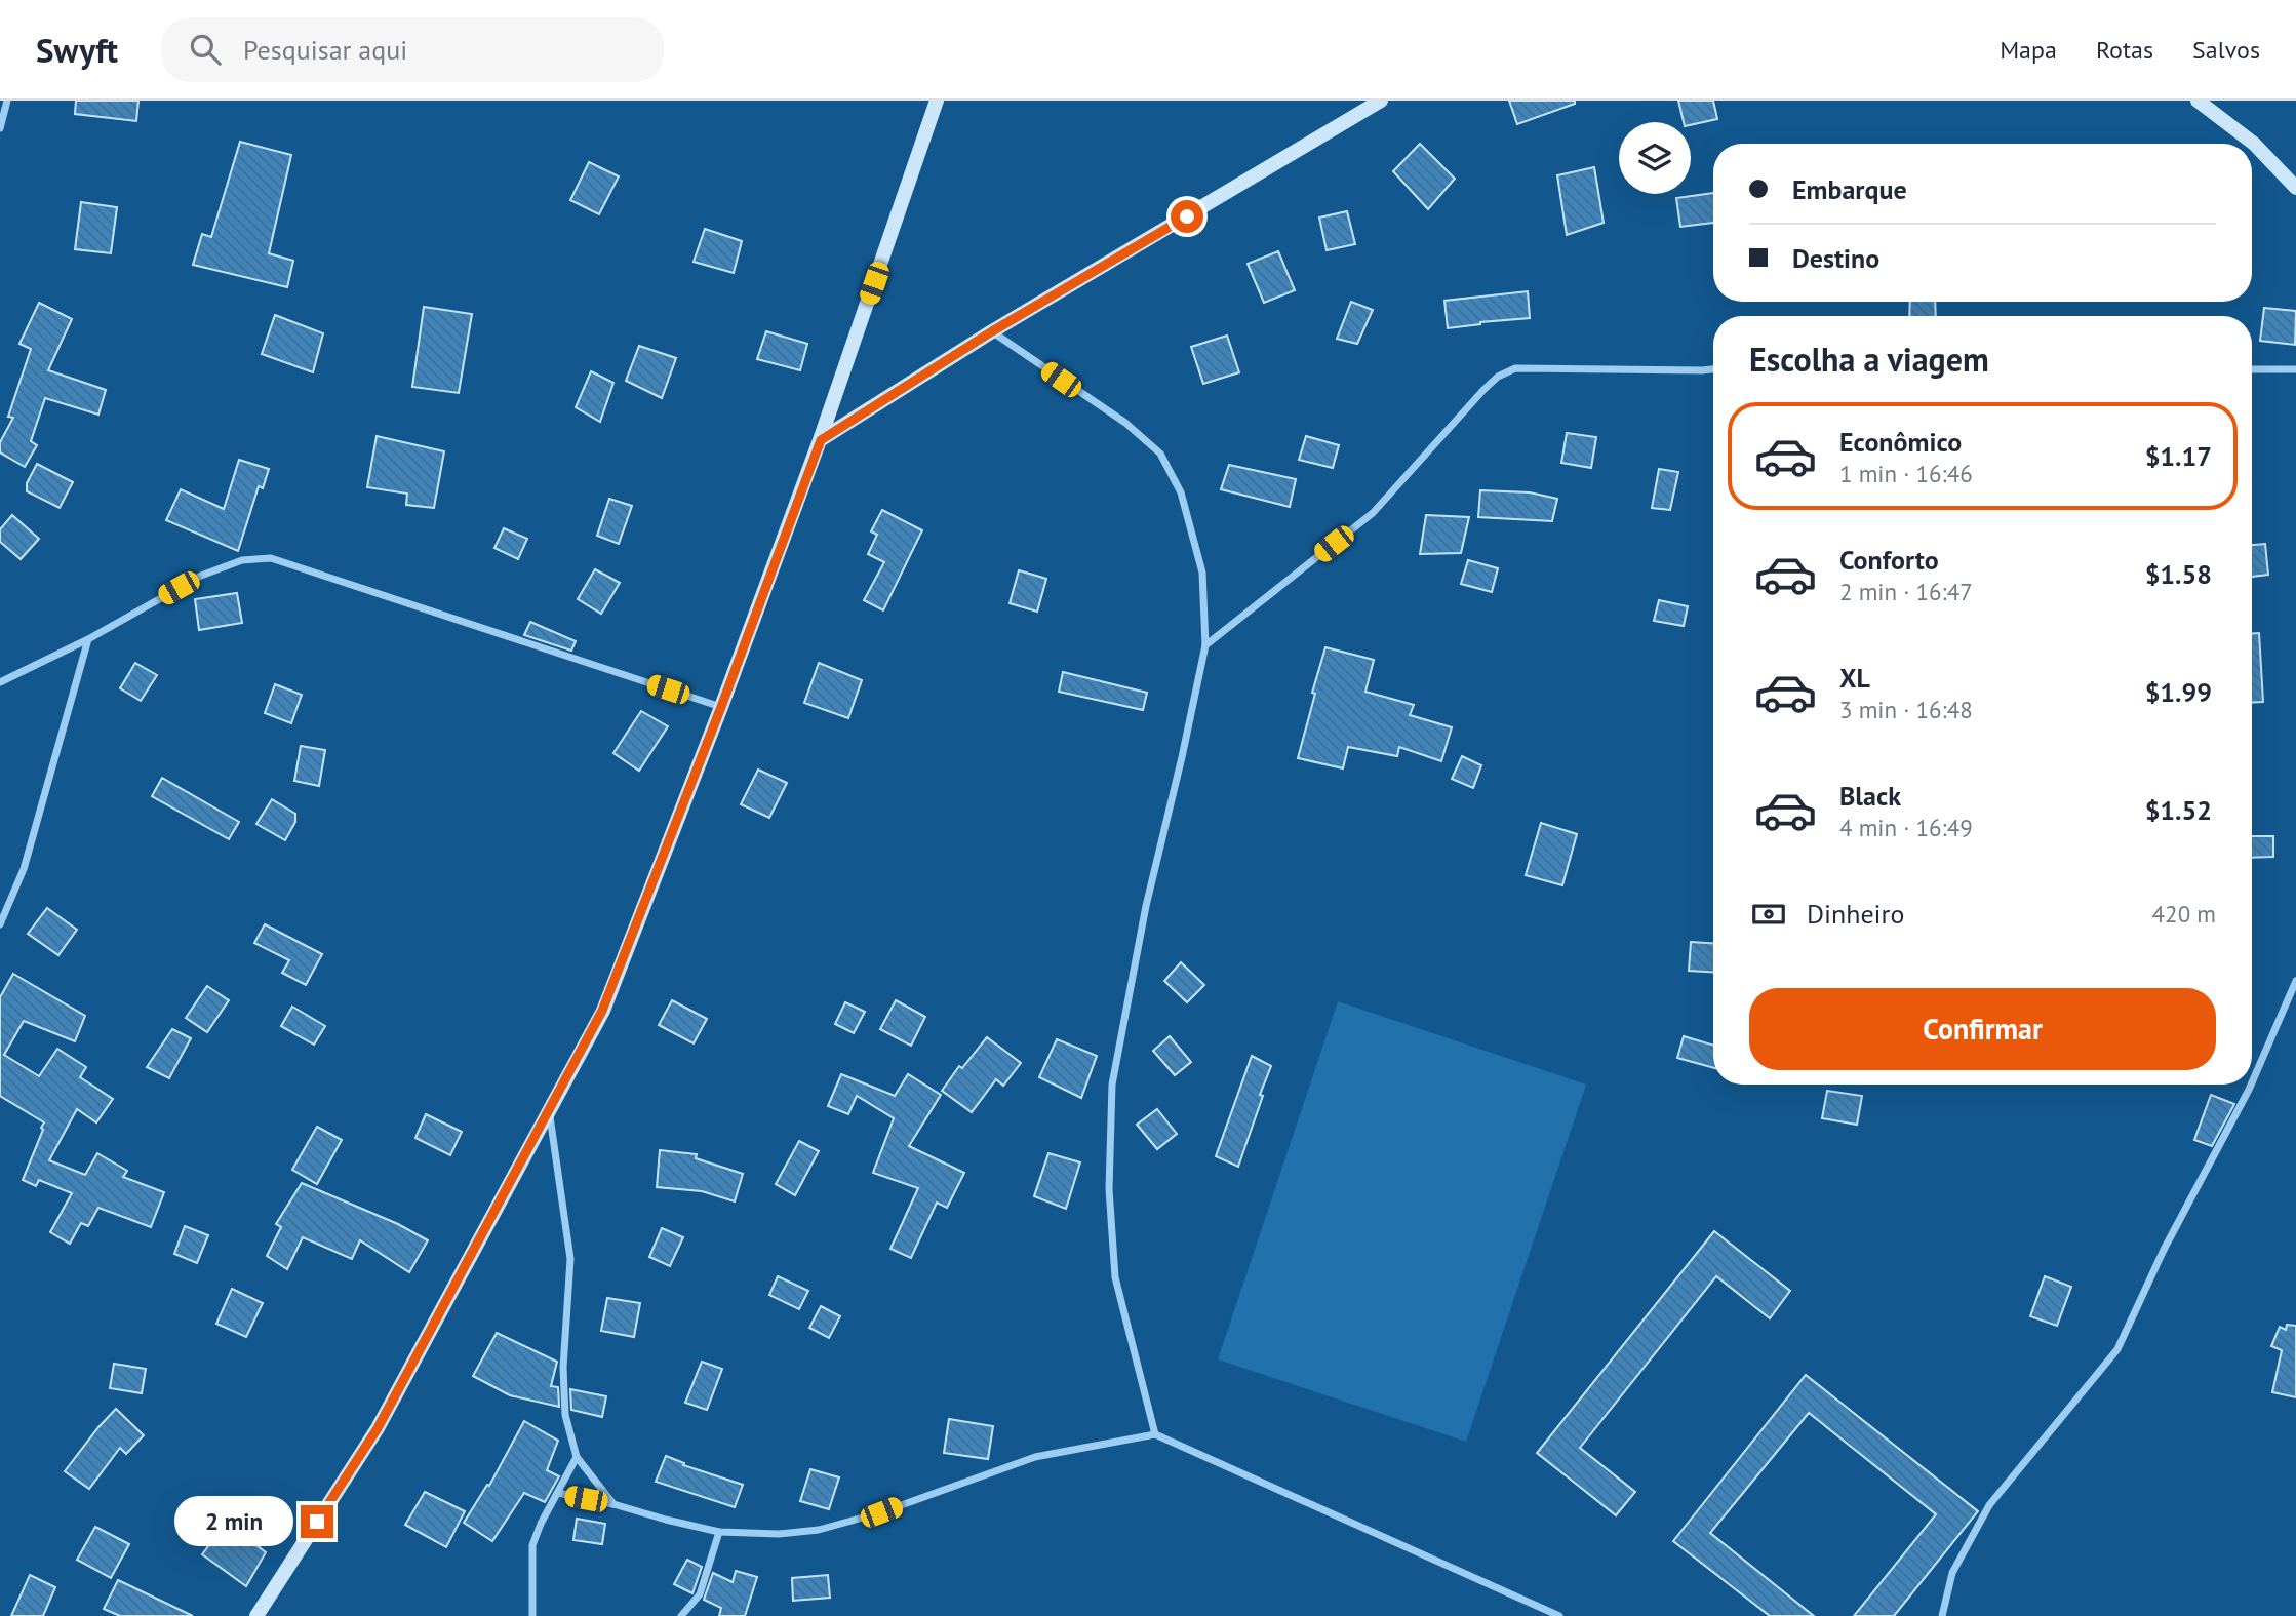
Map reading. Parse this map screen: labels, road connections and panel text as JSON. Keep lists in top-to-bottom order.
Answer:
{
  "page": {
    "header": "Swyft",
    "search": "Pesquisar aqui",
    "nav": ["Mapa", "Rotas", "Salvos"],
    "banner": ["Embarque", "Destino"],
    "heading": "Escolha a viagem",
    "list": [
      {
        "name": "Econômico",
        "note": "1 min · 16:46",
        "value": "$1.17"
      },
      {
        "name": "Conforto",
        "note": "2 min · 16:47",
        "value": "$1.58"
      },
      {
        "name": "XL",
        "note": "3 min · 16:48",
        "value": "$1.99"
      },
      {
        "name": "Black",
        "note": "4 min · 16:49",
        "value": "$1.52"
      }
    ],
    "pay": ["Dinheiro", "420 m"],
    "buttons": "Confirmar",
    "bubble": "2 min"
  }
}
